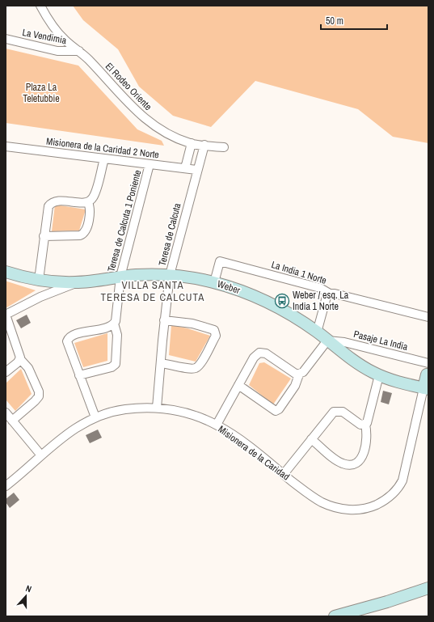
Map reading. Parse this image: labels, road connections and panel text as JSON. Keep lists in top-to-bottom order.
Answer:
{
  "streets": {
    "street": [
      "La Vendimia",
      "El Rodeo Oriente",
      "Misionera de la Caridad 2 Norte",
      "Teresa de Calcuta 1 Poniente",
      "Teresa de Calcuta",
      "La India 1 Norte",
      "Weber",
      "Pasaje La India",
      "Misionera de la Caridad"
    ]
  },
  "crossings": [
    ["La Vendimia", "El Rodeo Oriente"],
    ["El Rodeo Oriente", "Teresa de Calcuta"],
    ["Misionera de la Caridad 2 Norte", "Teresa de Calcuta 1 Poniente"],
    ["Misionera de la Caridad 2 Norte", "Teresa de Calcuta"],
    ["Teresa de Calcuta 1 Poniente", "Weber"],
    ["Teresa de Calcuta", "Weber"],
    ["Teresa de Calcuta", "Misionera de la Caridad"],
    ["La India 1 Norte", "Weber"],
    ["Weber", "Pasaje La India"],
    ["Weber", "Misionera de la Caridad"]
  ],
  "districts": ["VILLA SANTA TERESA DE CALCUTA"],
  "parks": ["Plaza La Teletubbie"],
  "places": {
    "bus stop": ["Weber / esq. La India 1 Norte"]
  },
  "scale_bar": "50 m",
  "north": "top"
}
